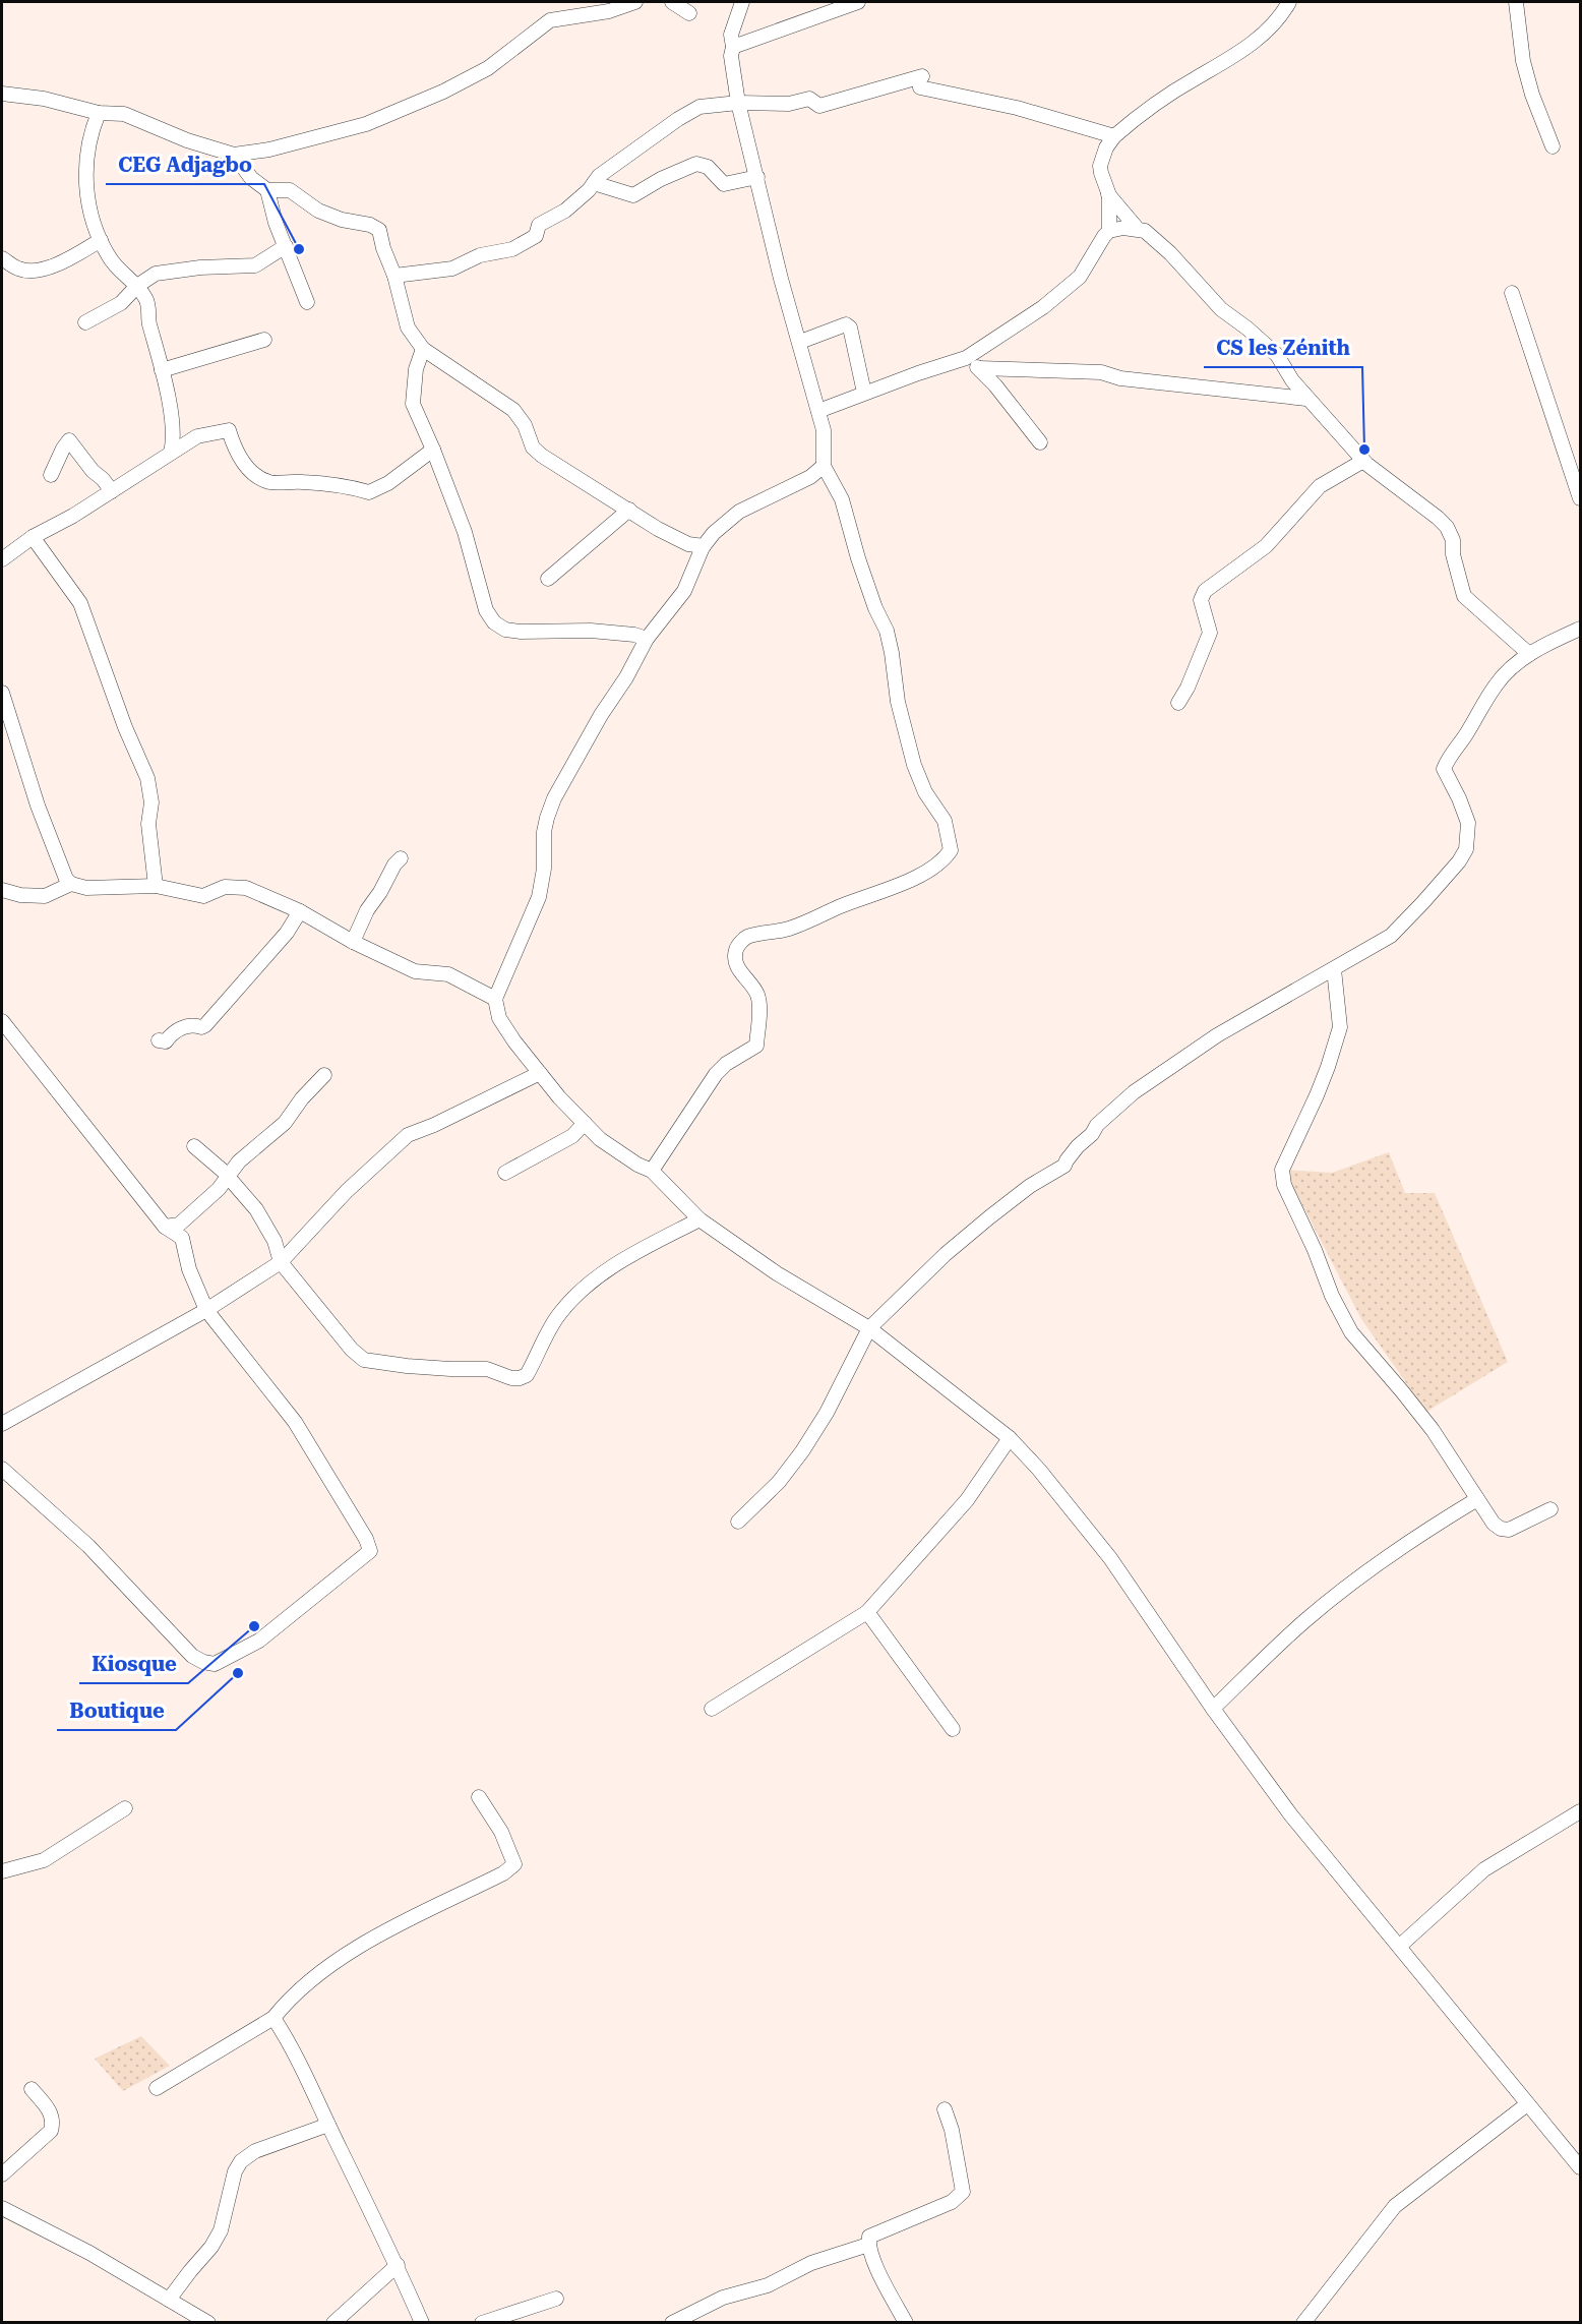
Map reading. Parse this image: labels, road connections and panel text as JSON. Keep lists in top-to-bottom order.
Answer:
{
  "places": [
    "CEG Adjagbo",
    "CS les Zénith",
    "Kiosque",
    "Boutique"
  ]
}
